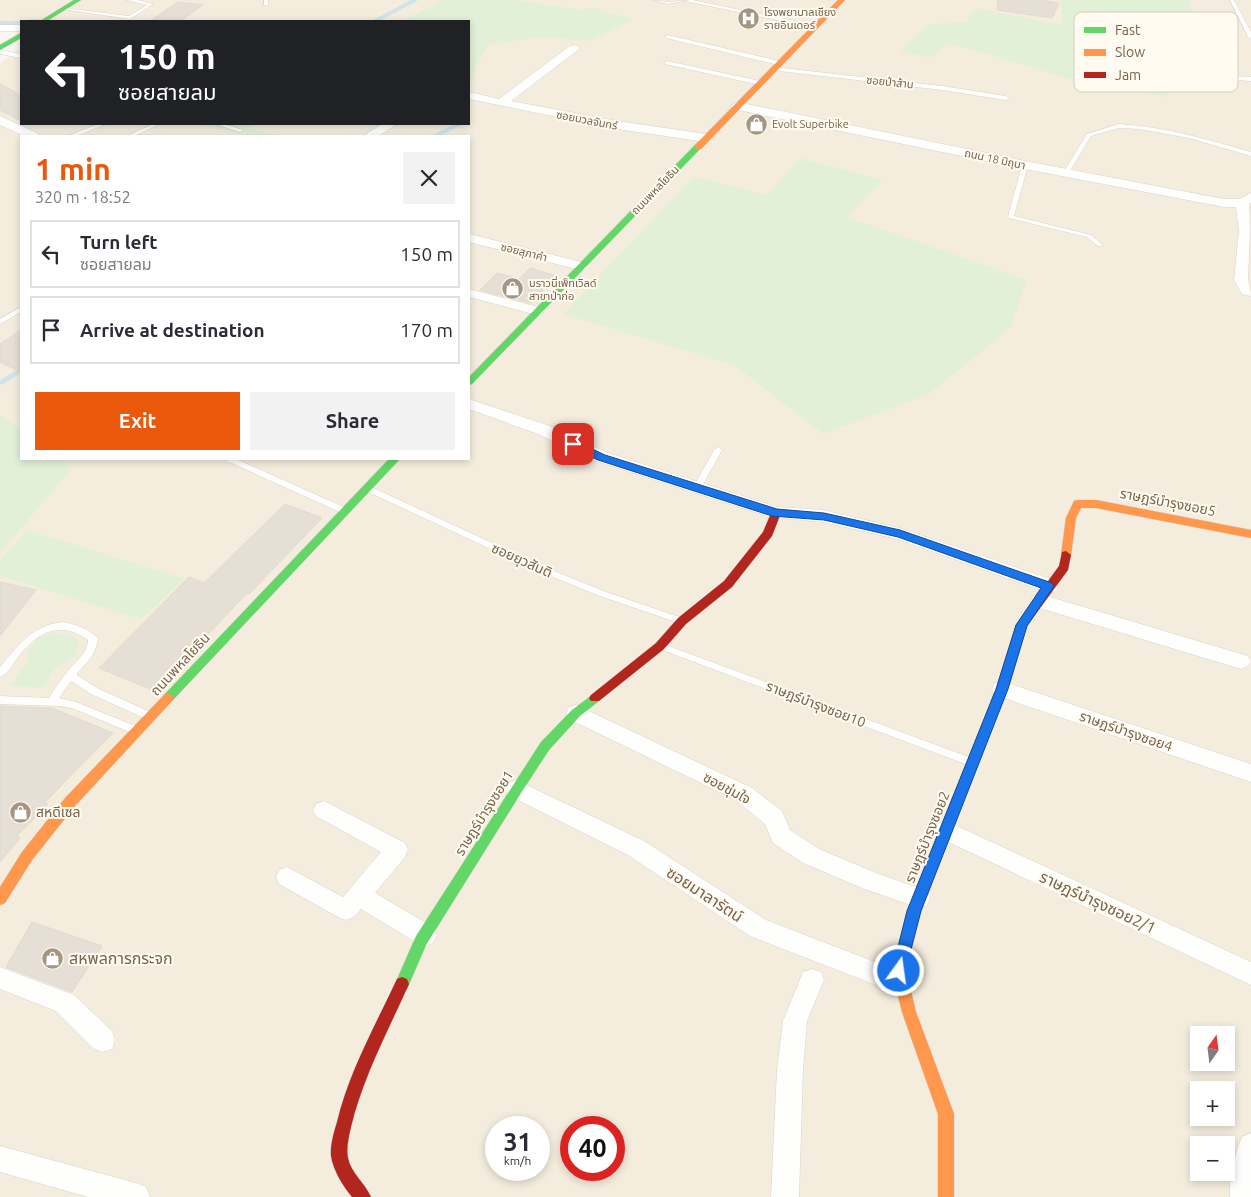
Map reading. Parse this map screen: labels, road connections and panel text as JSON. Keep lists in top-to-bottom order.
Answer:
{
  "streets": {
    "street": [
      "ซอยนวลจันทร์",
      "ถนน 18 มิถุนา",
      "ถนนพหลโยธิน",
      "ซอยสุภาคำ",
      "ราษฎร์บำรุงซอย5",
      "ราษฎร์บำรุงซอย4",
      "ซอยชุ่มใจ",
      "ราษฎร์บำรุงซอย1",
      "ราษฎร์บำรุงซอย2",
      "ซอยมาลารัตน์",
      "ราษฎร์บำรุงซอย2/1"
    ],
    "lane": ["ซอยป่าส้าน", "ซอยยุวสันติ", "ราษฎร์บำรุงซอย10"]
  },
  "crossings": [
    ["ซอยป่าส้าน", "ถนนพหลโยธิน"],
    ["ซอยนวลจันทร์", "ถนนพหลโยธิน"],
    ["ถนน 18 มิถุนา", "ถนนพหลโยธิน"],
    ["ถนนพหลโยธิน", "ซอยสุภาคำ"],
    ["ถนนพหลโยธิน", "ซอยยุวสันติ"],
    ["ราษฎร์บำรุงซอย5", "ราษฎร์บำรุงซอย2"],
    ["ซอยยุวสันติ", "ราษฎร์บำรุงซอย1"],
    ["ราษฎร์บำรุงซอย10", "ราษฎร์บำรุงซอย1"],
    ["ราษฎร์บำรุงซอย10", "ราษฎร์บำรุงซอย2"],
    ["ราษฎร์บำรุงซอย4", "ราษฎร์บำรุงซอย2"],
    ["ซอยชุ่มใจ", "ราษฎร์บำรุงซอย1"],
    ["ซอยชุ่มใจ", "ราษฎร์บำรุงซอย2"],
    ["ราษฎร์บำรุงซอย1", "ซอยมาลารัตน์"],
    ["ราษฎร์บำรุงซอย2", "ซอยมาลารัตน์"],
    ["ราษฎร์บำรุงซอย2", "ราษฎร์บำรุงซอย2/1"]
  ],
  "places": {
    "hospital": ["โรงพยาบาลเชียง รายอินเดอร์"],
    "shop": [
      "Evolt Superbike",
      "บราวนี่เพ็ทเวิลด์ สาขาป่าก่อ",
      "สหดีเซล",
      "สหพลการกระจก"
    ]
  },
  "legend": ["Fast", "Slow", "Jam"],
  "north": "top",
  "page": {
    "turn": ["150 m", "ซอยสายลม"],
    "heading": ["1 min", "320 m · 18:52"],
    "list": [
      {
        "name": "Turn left",
        "note": "ซอยสายลม",
        "value": "150 m"
      },
      {
        "name": "Arrive at destination",
        "value": "170 m"
      }
    ],
    "buttons": ["Exit", "Share"],
    "map_buttons": ["+", "−"],
    "speed": "31 km/h",
    "limit": "40"
  }
}
